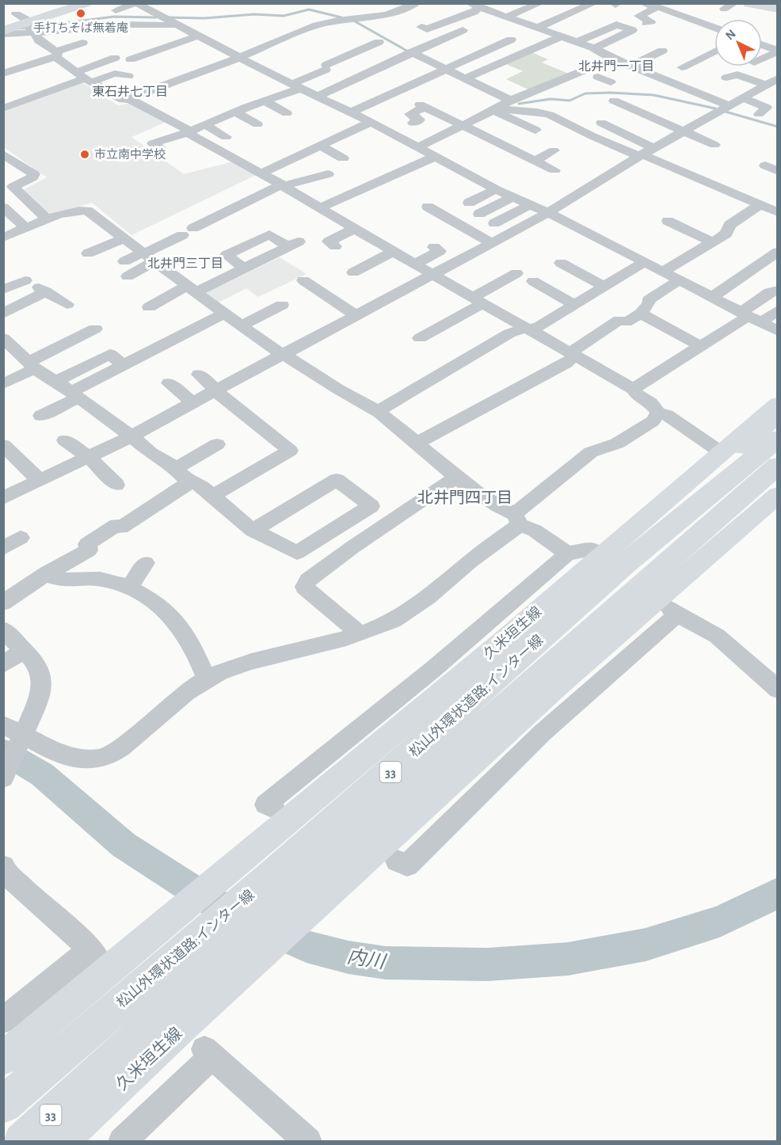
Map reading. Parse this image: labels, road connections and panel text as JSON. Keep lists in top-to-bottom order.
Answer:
{
  "streets": {
    "highway": ["松山外環状道路;インター線", "33"],
    "main road": ["久米垣生線"]
  },
  "crossings": [
    ["久米垣生線", "松山外環状道路;インター線"],
    ["松山外環状道路;インター線", "33"]
  ],
  "districts": [
    "北井門一丁目",
    "東石井七丁目",
    "北井門三丁目",
    "北井門四丁目"
  ],
  "water": ["内川"],
  "places": ["手打ちそば無着庵", "市立南中学校"],
  "north": "top left"
}
